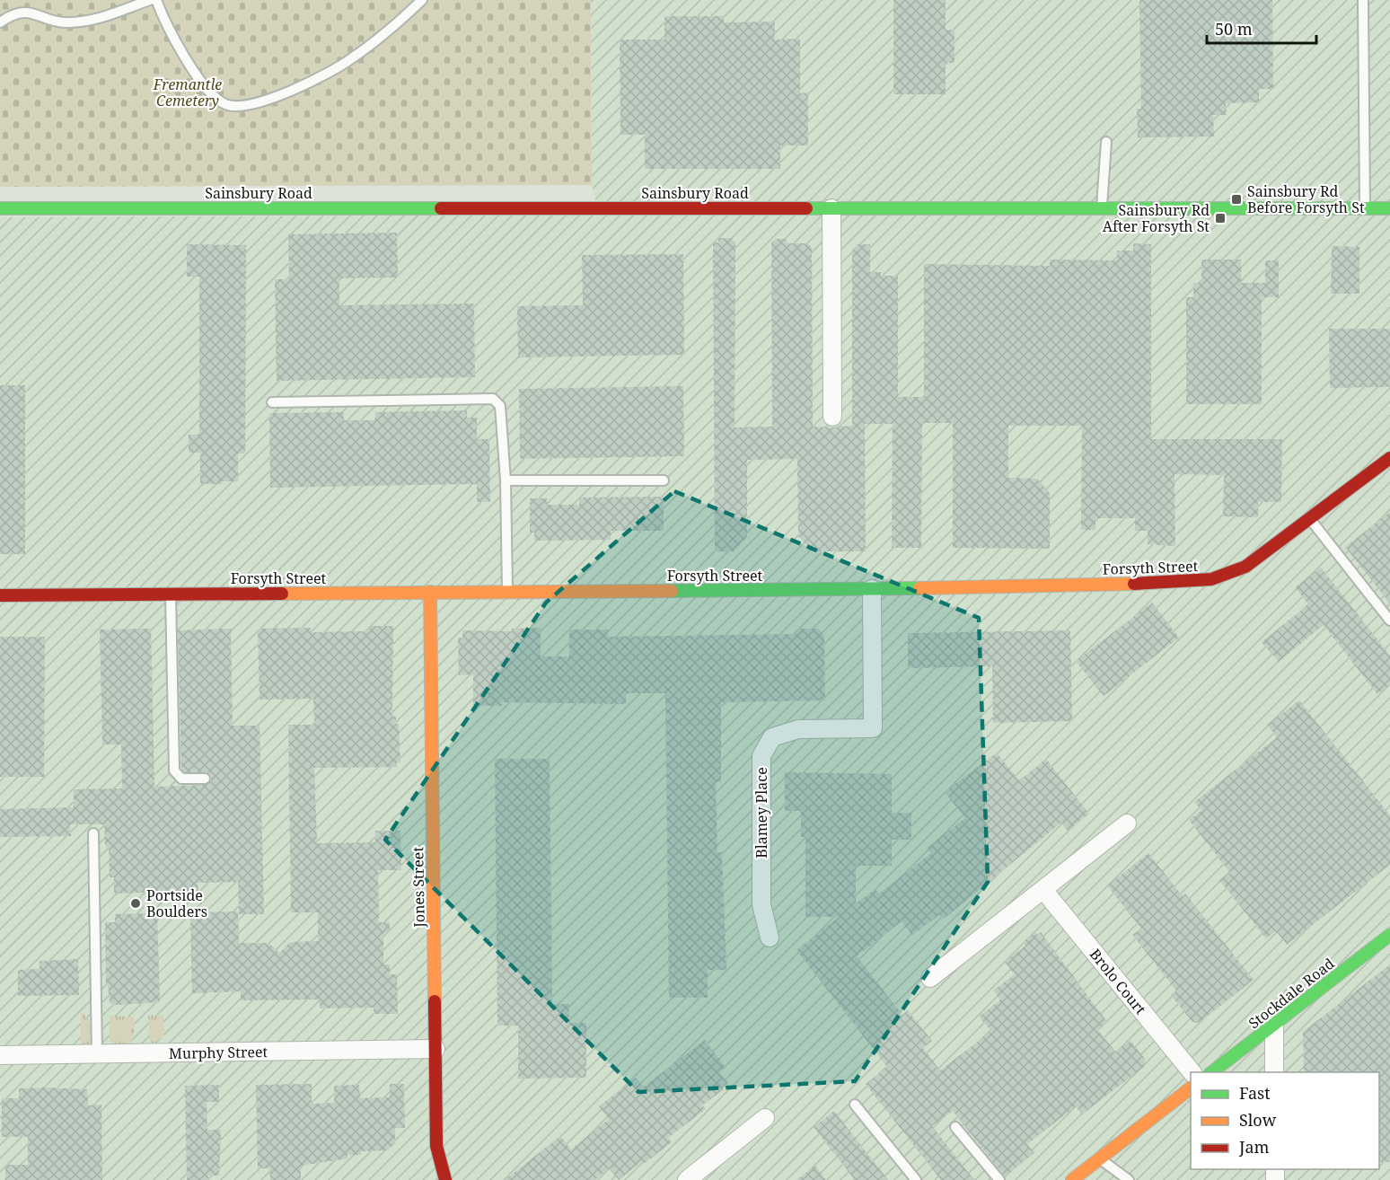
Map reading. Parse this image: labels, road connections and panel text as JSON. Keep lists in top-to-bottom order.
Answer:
{
  "streets": {
    "street": [
      "Sainsbury Road",
      "Forsyth Street",
      "Blamey Place",
      "Jones Street",
      "Brolo Court",
      "Stockdale Road",
      "Murphy Street"
    ]
  },
  "crossings": [
    ["Forsyth Street", "Blamey Place"],
    ["Forsyth Street", "Jones Street"],
    ["Jones Street", "Murphy Street"]
  ],
  "parks": ["Fremantle Cemetery"],
  "places": {
    "transit": ["Sainsbury Rd Before Forsyth St", "Sainsbury Rd After Forsyth St"],
    "other": ["Portside Boulders"]
  },
  "legend": ["Fast", "Slow", "Jam"],
  "scale_bar": "50 m"
}
